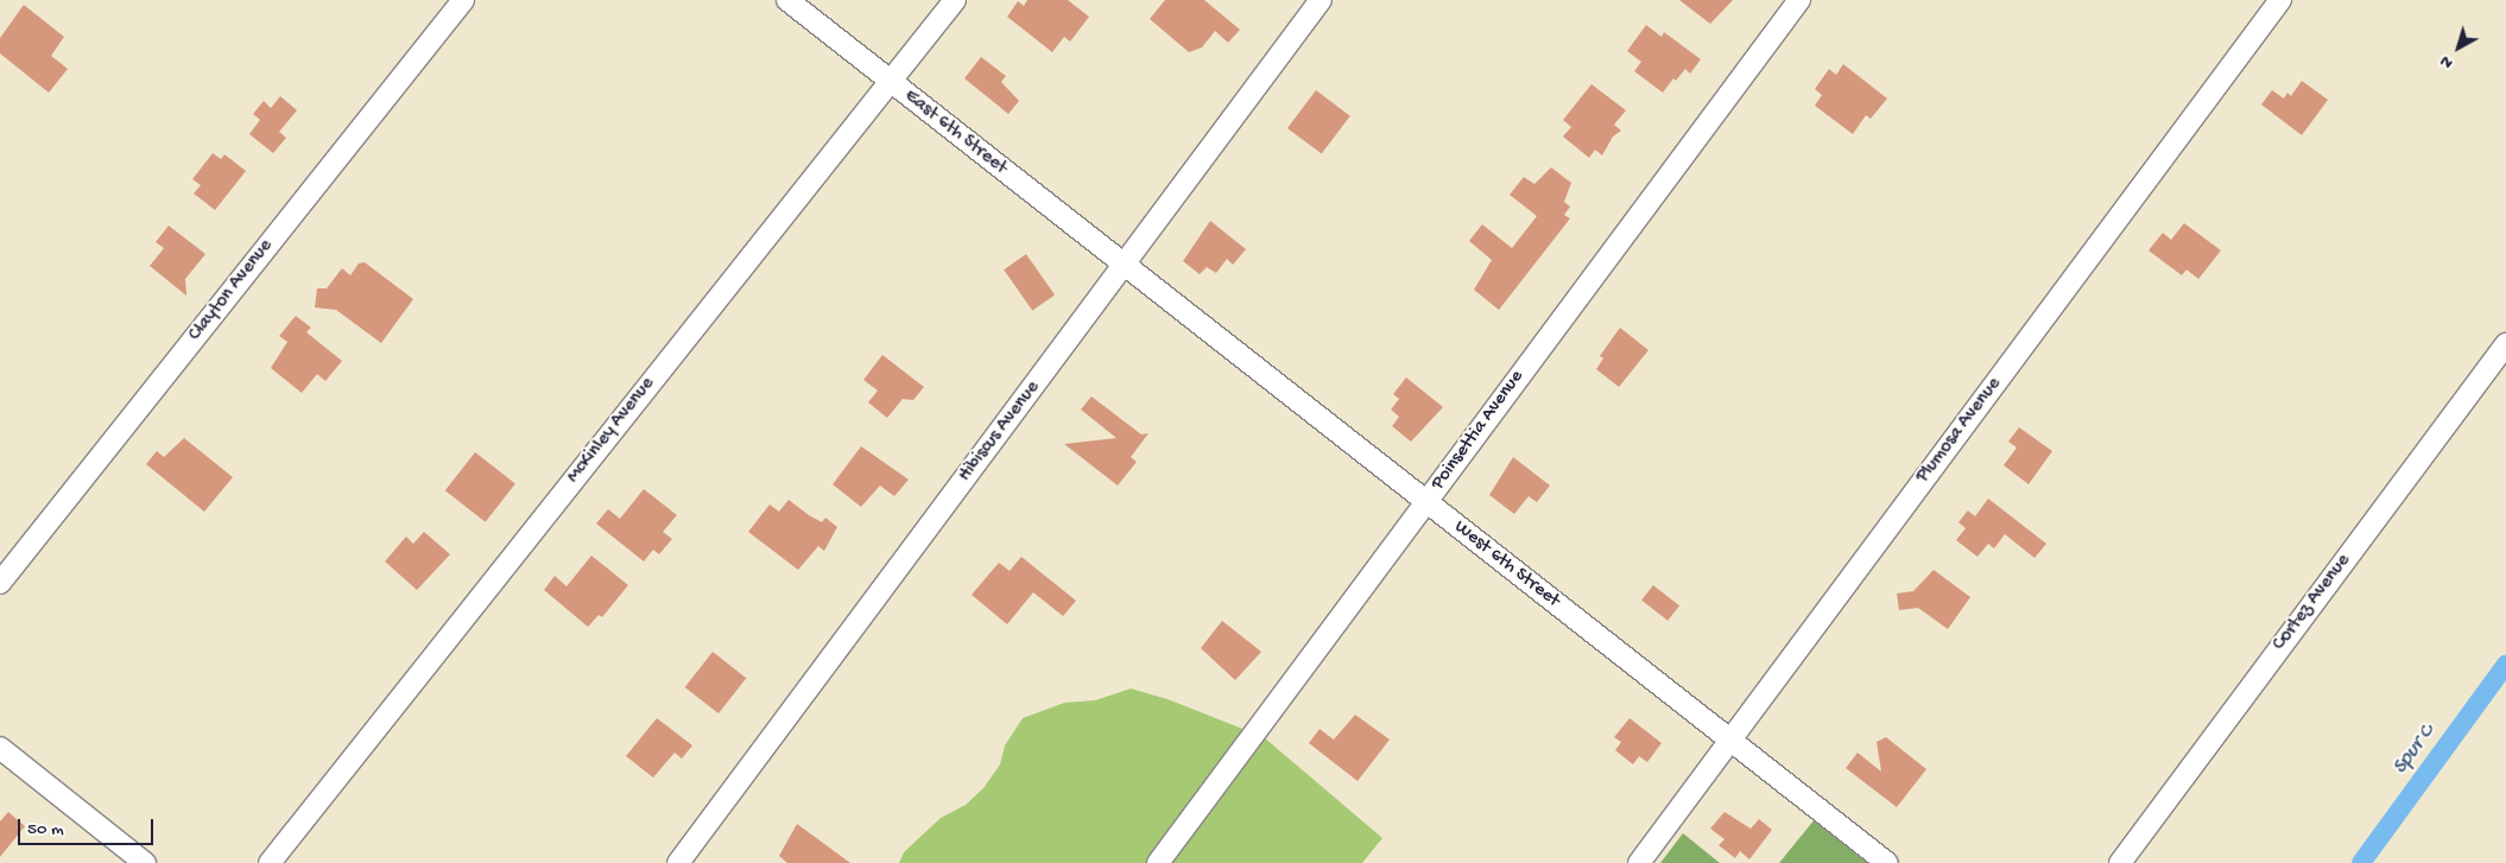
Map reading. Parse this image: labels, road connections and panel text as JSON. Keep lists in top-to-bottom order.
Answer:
{
  "streets": {
    "street": [
      "East 6th Street",
      "Clayton Avenue",
      "McKinley Avenue",
      "Poinsettia Avenue",
      "Plumosa Avenue",
      "Hibiscus Avenue",
      "West 6th Street",
      "Cortez Avenue"
    ]
  },
  "crossings": [
    ["East 6th Street", "McKinley Avenue"],
    ["East 6th Street", "Hibiscus Avenue"],
    ["East 6th Street", "West 6th Street"],
    ["Poinsettia Avenue", "West 6th Street"],
    ["Plumosa Avenue", "West 6th Street"],
    ["Hibiscus Avenue", "West 6th Street"]
  ],
  "water": ["Spur C"],
  "scale_bar": "50 m",
  "north": "bottom left"
}
